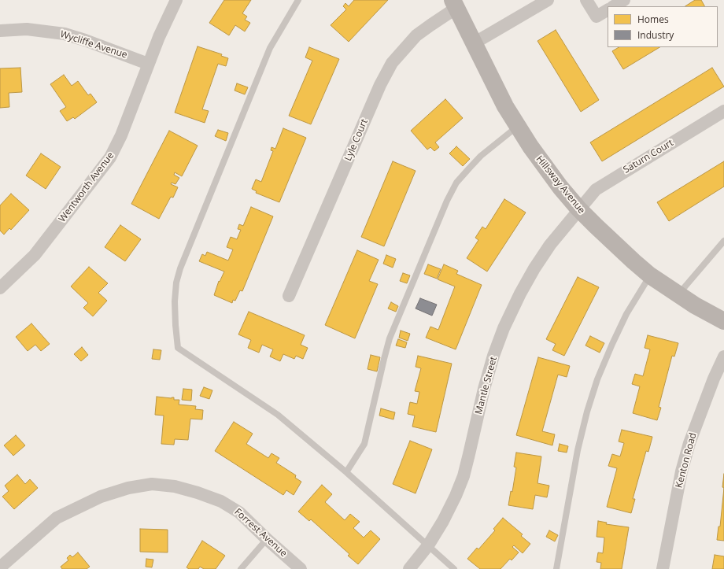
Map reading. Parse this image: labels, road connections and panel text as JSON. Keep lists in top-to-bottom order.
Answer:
{
  "streets": {
    "street": [
      "Wycliffe Avenue",
      "Lyle Court",
      "Saturn Court",
      "Hillsway Avenue",
      "Wentworth Avenue",
      "Mantle Street",
      "Kenton Road",
      "Forrest Avenue"
    ]
  },
  "crossings": [
    ["Wycliffe Avenue", "Wentworth Avenue"],
    ["Lyle Court", "Hillsway Avenue"],
    ["Saturn Court", "Hillsway Avenue"],
    ["Saturn Court", "Mantle Street"],
    ["Hillsway Avenue", "Mantle Street"]
  ],
  "legend": ["Homes", "Industry"]
}
